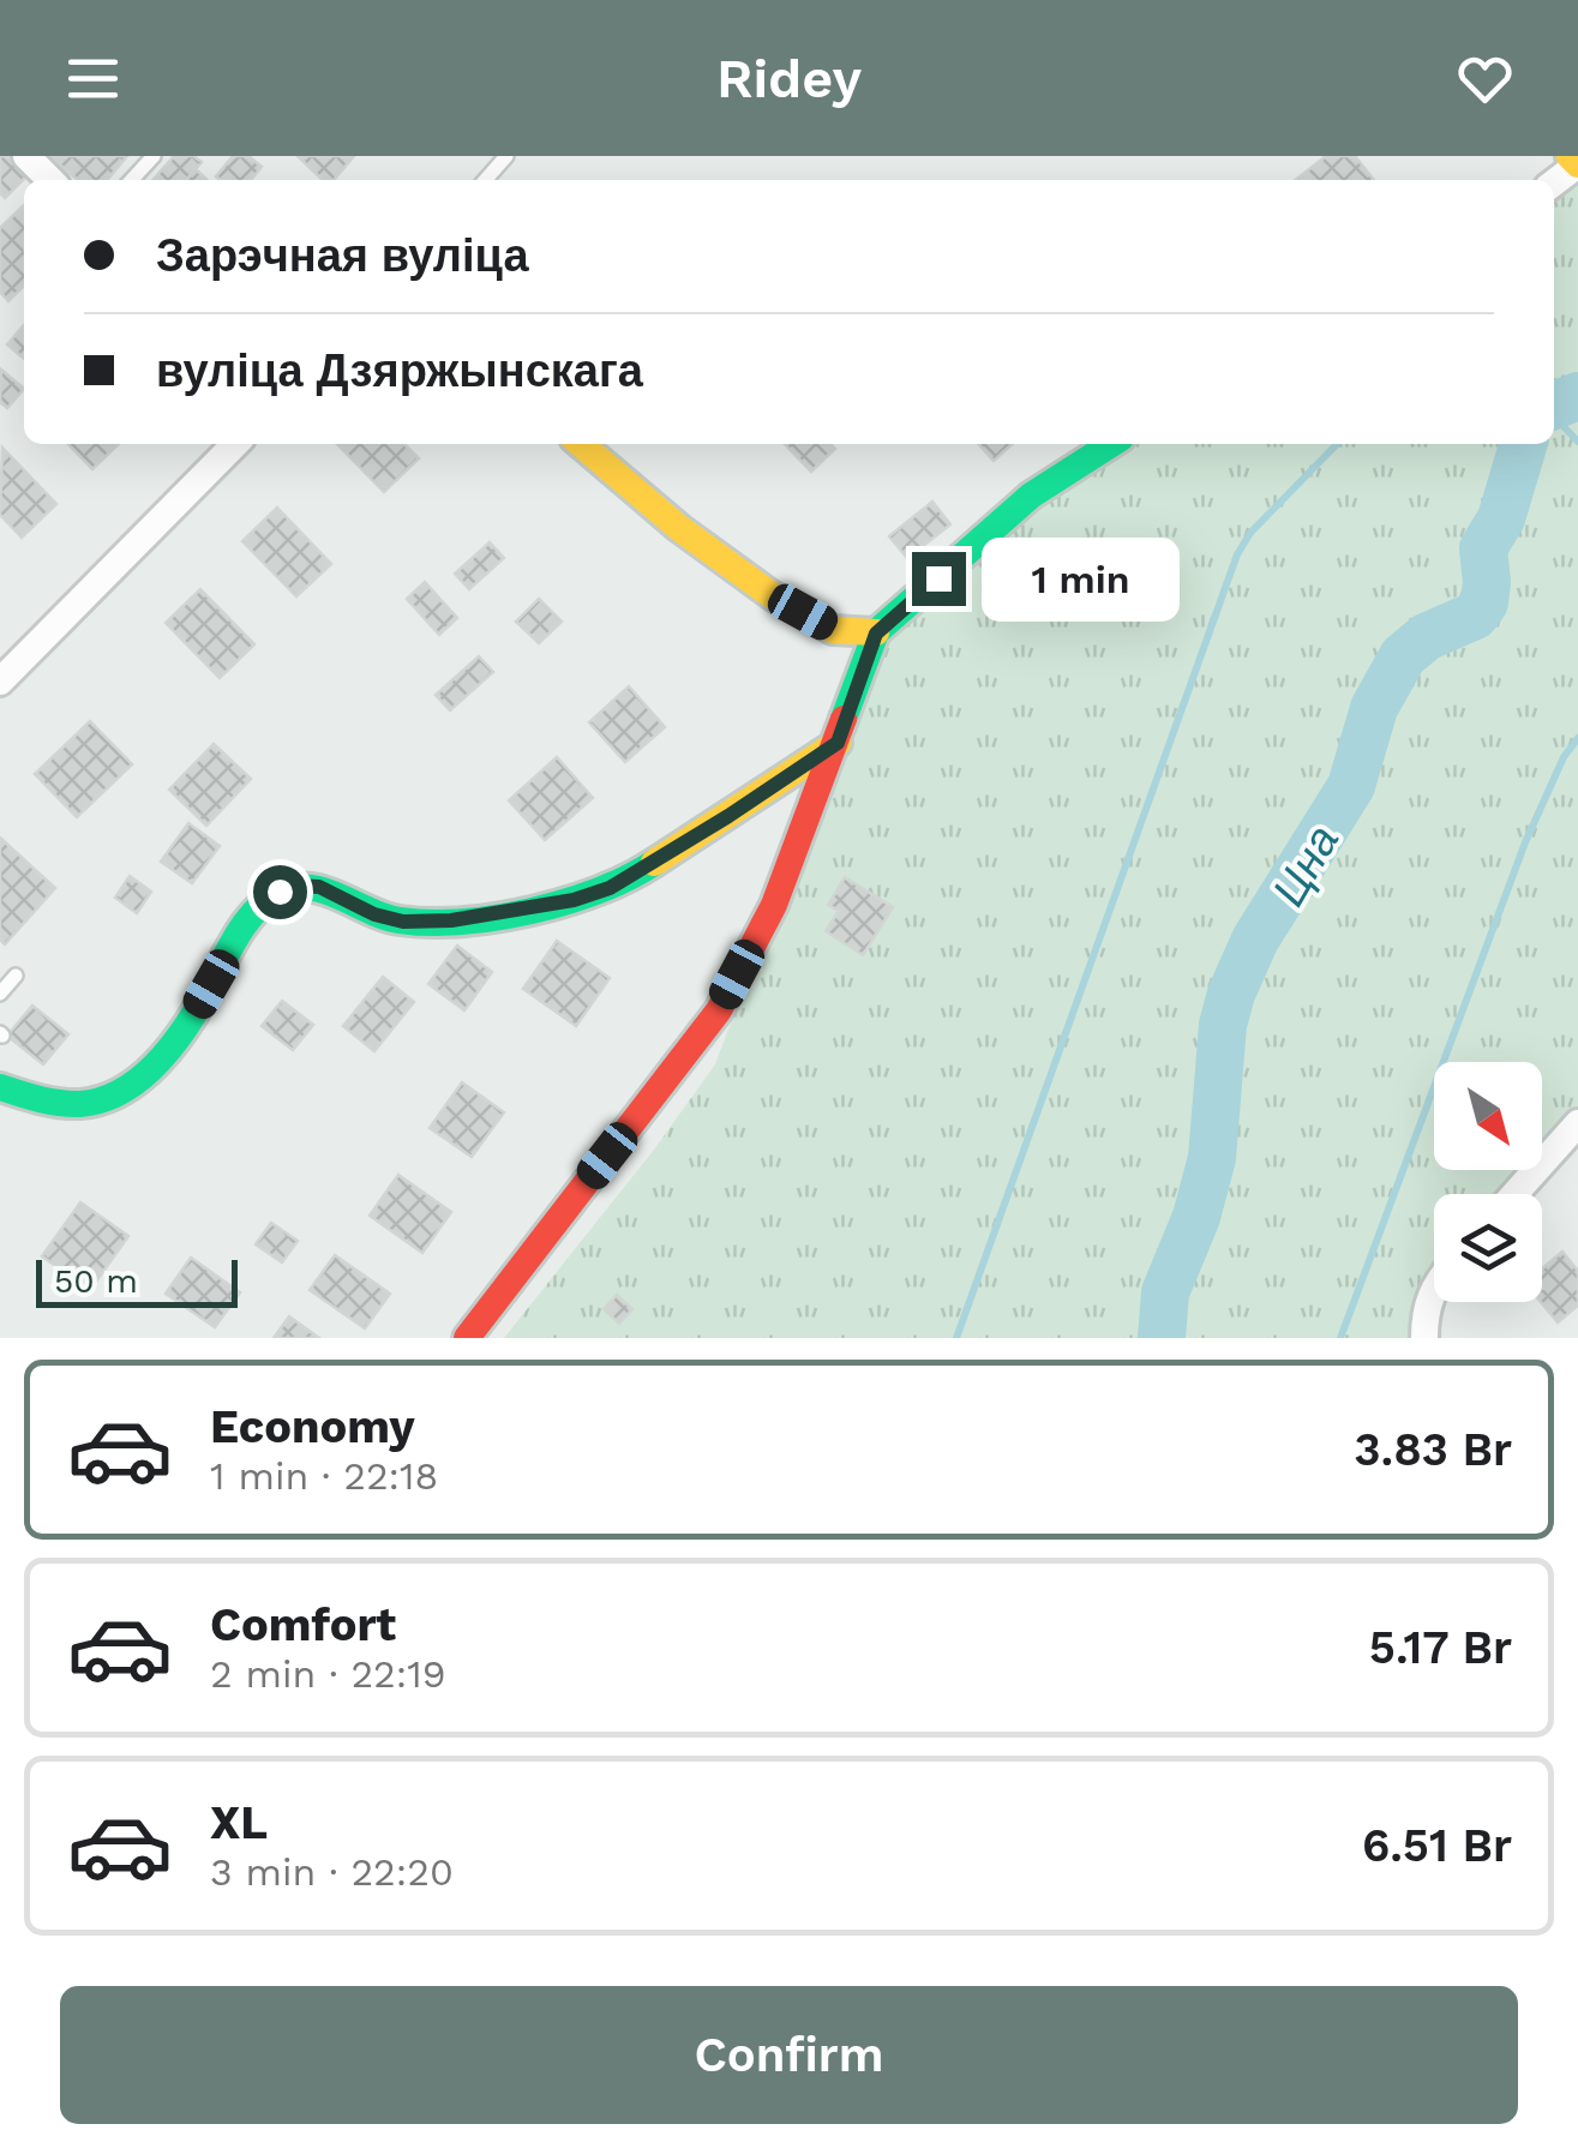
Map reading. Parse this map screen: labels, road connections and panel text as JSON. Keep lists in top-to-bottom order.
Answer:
{
  "water": ["Цна"],
  "scale_bar": "50 m",
  "north": "bottom right",
  "page": {
    "header": "Ridey",
    "banner": ["Зарэчная вуліца", "вуліца Дзяржынскага"],
    "bubble": "1 min",
    "scale": "50 m",
    "list": [
      {
        "name": "Economy",
        "note": "1 min · 22:18",
        "value": "3.83 Br"
      },
      {
        "name": "Comfort",
        "note": "2 min · 22:19",
        "value": "5.17 Br"
      },
      {
        "name": "XL",
        "note": "3 min · 22:20",
        "value": "6.51 Br"
      }
    ],
    "buttons": "Confirm"
  }
}
